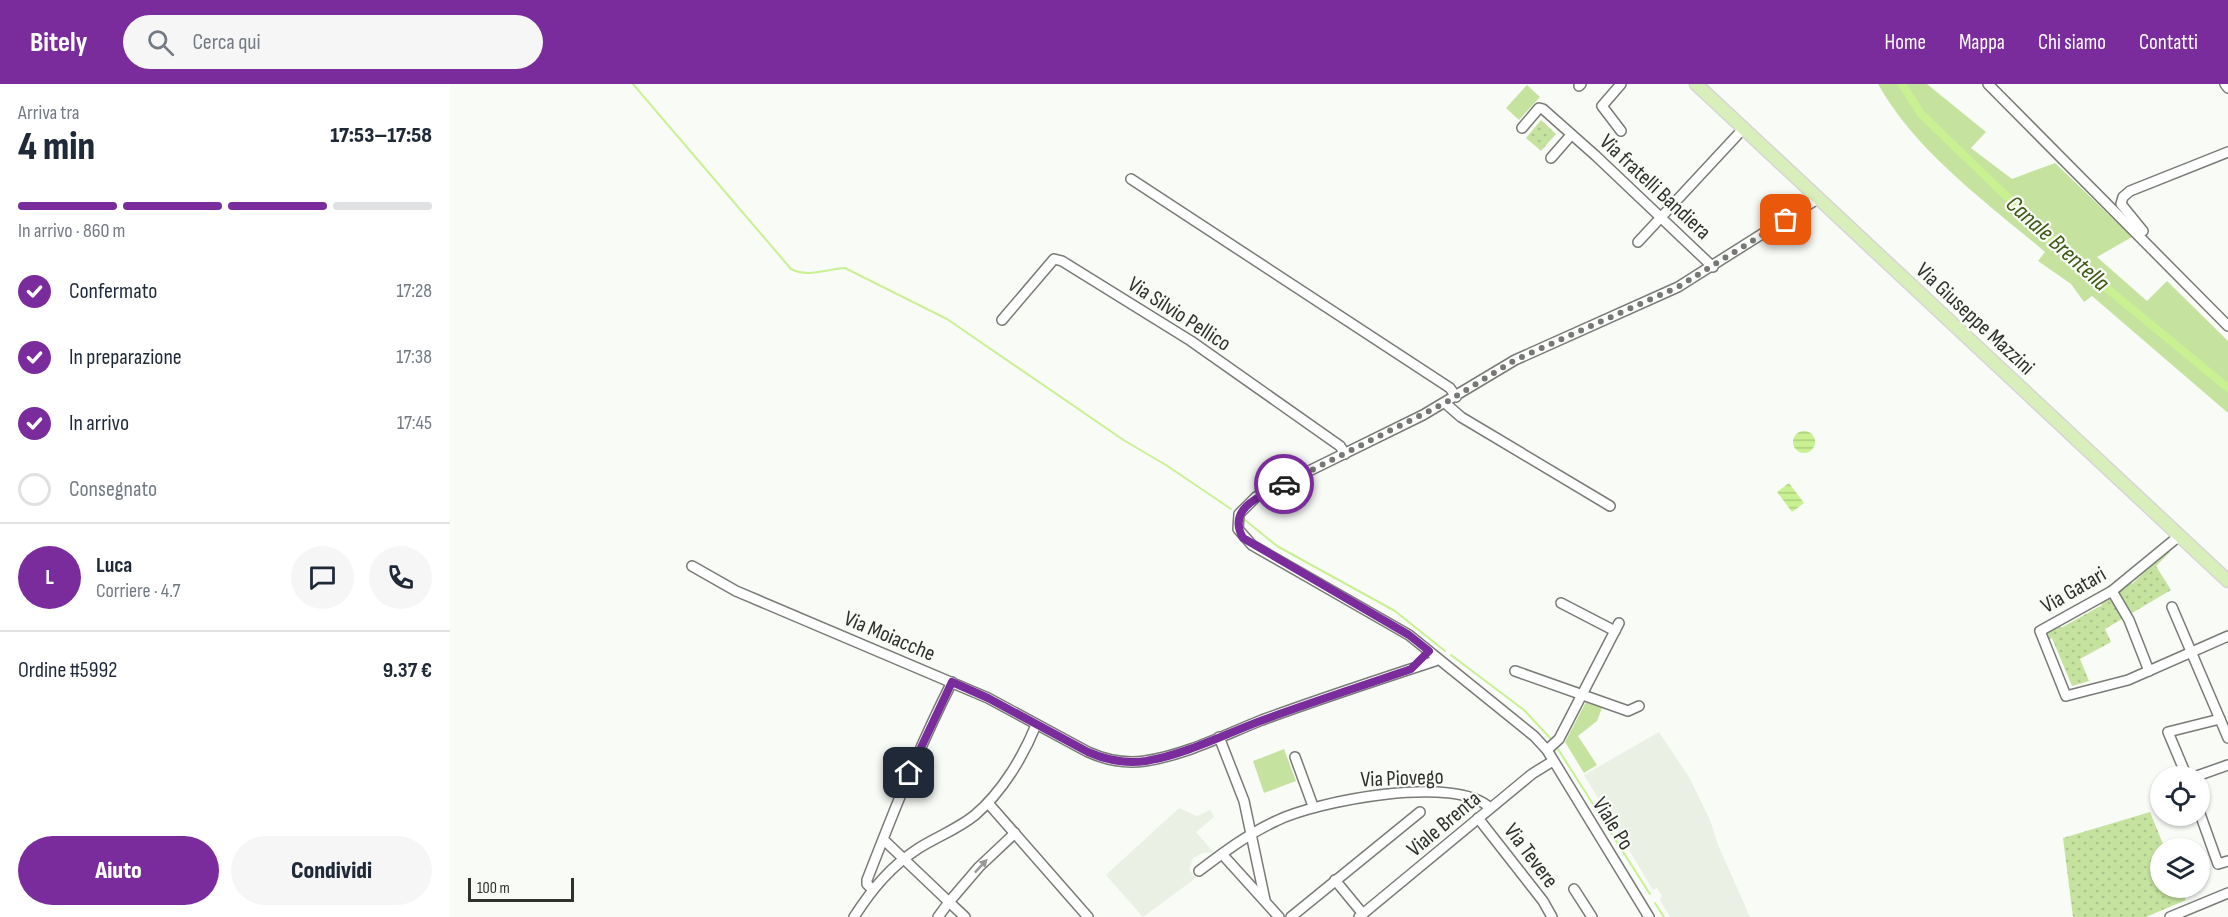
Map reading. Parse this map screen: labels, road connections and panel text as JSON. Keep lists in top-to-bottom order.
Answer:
{
  "streets": {
    "main road": ["Via Giuseppe Mazzini"],
    "street": [
      "Via fratelli Bandiera",
      "Via Silvio Pellico",
      "Via Gatari",
      "Via Moiacche",
      "Via Piovego",
      "Viale Brenta",
      "Viale Po",
      "Via Tevere"
    ]
  },
  "crossings": [
    ["Via Giuseppe Mazzini", "Via Gatari"],
    ["Via Moiacche", "Viale Po"],
    ["Via Piovego", "Viale Brenta"],
    ["Viale Brenta", "Viale Po"],
    ["Viale Brenta", "Via Tevere"]
  ],
  "water": ["Canale Brentella"],
  "scale_bar": "100 m",
  "page": {
    "header": "Bitely",
    "search": "Cerca qui",
    "nav": [
      "Home",
      "Mappa",
      "Chi siamo",
      "Contatti"
    ],
    "heading": ["4 min", "Arriva tra", "17:53–17:58"],
    "panel": [
      "Luca",
      "Corriere · 4.7",
      "Ordine #5992",
      "9.37 €"
    ],
    "bar": "In arrivo · 860 m",
    "list": [
      ["Confermato", "17:28"],
      ["In preparazione", "17:38"],
      ["In arrivo", "17:45"],
      "Consegnato"
    ],
    "round": "L",
    "buttons": ["Aiuto", "Condividi"],
    "scale": "100 m"
  }
}
